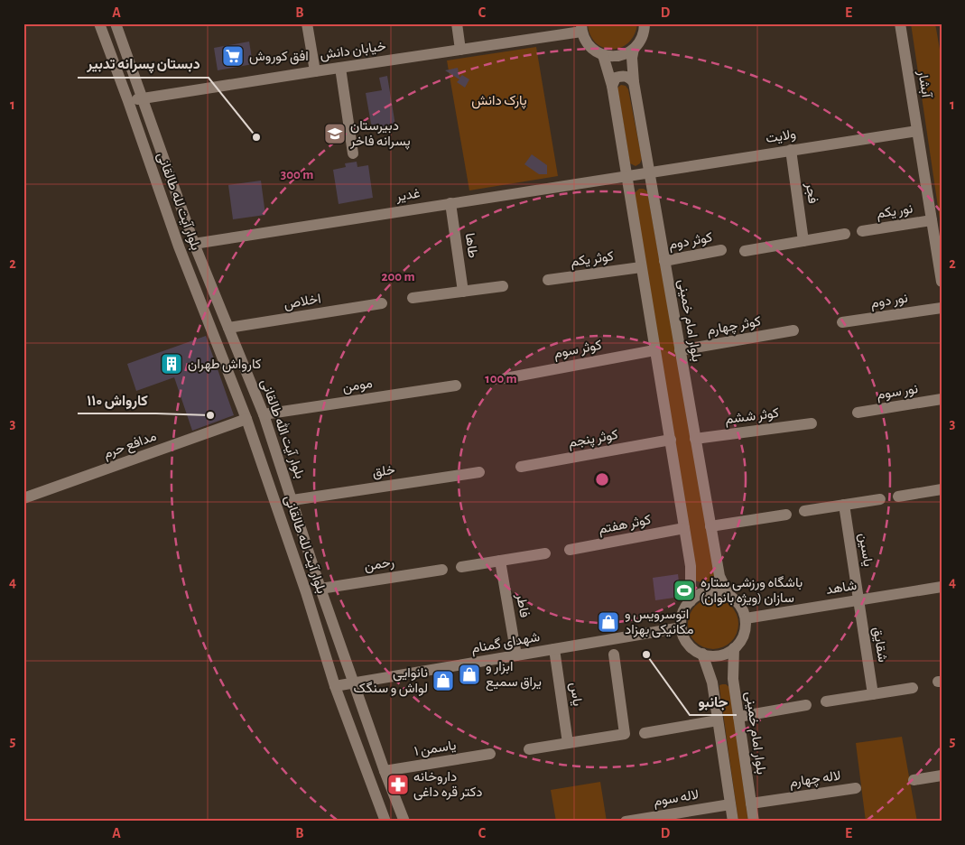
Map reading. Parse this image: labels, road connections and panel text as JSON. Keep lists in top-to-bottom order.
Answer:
{
  "streets": {
    "street": [
      "خیابان دانش",
      "آبشار",
      "ولایت",
      "فجر",
      "غدیر",
      "بلوار آیت لله طالقانی",
      "نور یکم",
      "کوثر دوم",
      "طاها",
      "کوثر یکم",
      "نور دوم",
      "اخلاص",
      "بلوار امام خمینی",
      "کوثر چهارم",
      "کوثر سوم",
      "مومن",
      "نور سوم",
      "کوثر ششم",
      "بلوار آیت الله طالقانی",
      "کوثر پنجم",
      "مدافع حرم",
      "خلق",
      "کوثر هفتم",
      "یاسین",
      "رحمن",
      "شاهد",
      "فاطر",
      "شهدای گمنام",
      "شقایق",
      "یاس",
      "یاسمن ۱",
      "لاله چهارم",
      "لاله سوم"
    ]
  },
  "crossings": [
    ["خیابان دانش", "بلوار آیت لله طالقانی"],
    ["خیابان دانش", "بلوار آیت الله طالقانی"],
    ["آبشار", "ولایت"],
    ["آبشار", "نور یکم"],
    ["ولایت", "فجر"],
    ["ولایت", "غدیر"],
    ["ولایت", "بلوار امام خمینی"],
    ["غدیر", "طاها"],
    ["غدیر", "بلوار آیت الله طالقانی"],
    ["بلوار آیت لله طالقانی", "مدافع حرم"],
    ["بلوار آیت لله طالقانی", "شهدای گمنام"],
    ["کوثر دوم", "بلوار امام خمینی"],
    ["اخلاص", "بلوار آیت الله طالقانی"],
    ["بلوار امام خمینی", "کوثر چهارم"],
    ["بلوار امام خمینی", "کوثر ششم"],
    ["بلوار امام خمینی", "شاهد"],
    ["بلوار امام خمینی", "شهدای گمنام"],
    ["بلوار امام خمینی", "لاله چهارم"],
    ["مومن", "بلوار آیت الله طالقانی"],
    ["بلوار آیت الله طالقانی", "خلق"],
    ["بلوار آیت الله طالقانی", "رحمن"],
    ["بلوار آیت الله طالقانی", "شهدای گمنام"],
    ["بلوار آیت الله طالقانی", "یاسمن ۱"],
    ["یاسین", "شاهد"],
    ["یاسین", "شقایق"],
    ["شاهد", "شهدای گمنام"],
    ["شاهد", "شقایق"],
    ["فاطر", "شهدای گمنام"],
    ["شهدای گمنام", "یاس"]
  ],
  "parks": ["پارک دانش"],
  "places": {
    "supermarket": ["افق کوروش"],
    "school or university": ["دبیرستان پسرانه فاخر"],
    "other": ["دبستان پسرانه تدبیر", "کارواش ۱۱۰", "جانبو"],
    "building": ["کارواش طهران"],
    "sports": ["باشگاه ورزشی ستاره سازان (ویژه بانوان)"],
    "shop": ["اتوسرویس و مکانیکی بهزاد", "ابزار و يراق سميع", "نانوایی لواش و سنگک"],
    "pharmacy": ["داروخانه دکتر قره داغی"]
  },
  "grid": {
    "columns": [
      "A",
      "B",
      "C",
      "D",
      "E"
    ],
    "rows": [
      "1",
      "2",
      "3",
      "4",
      "5"
    ]
  },
  "rings": ["300 m", "200 m", "100 m"]
}
